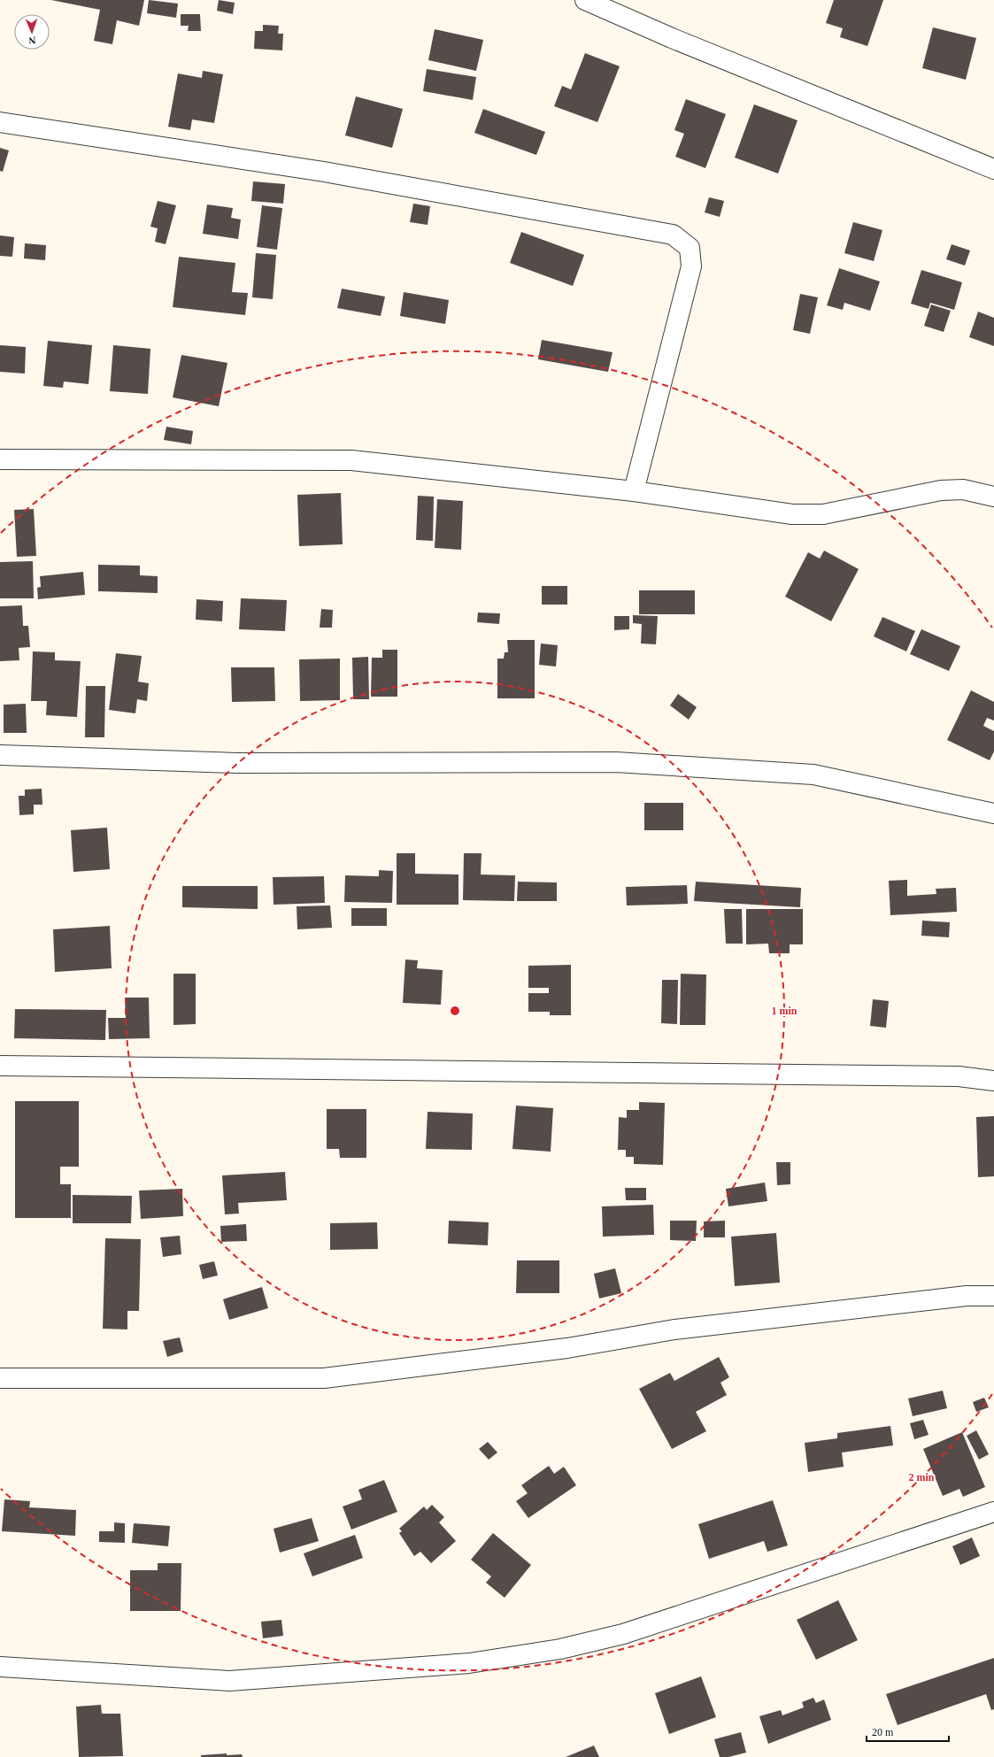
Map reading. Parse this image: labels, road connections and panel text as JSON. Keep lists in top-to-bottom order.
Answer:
{
  "scale_bar": "20 m",
  "north": "bottom",
  "rings": ["1 min", "2 min"]
}
